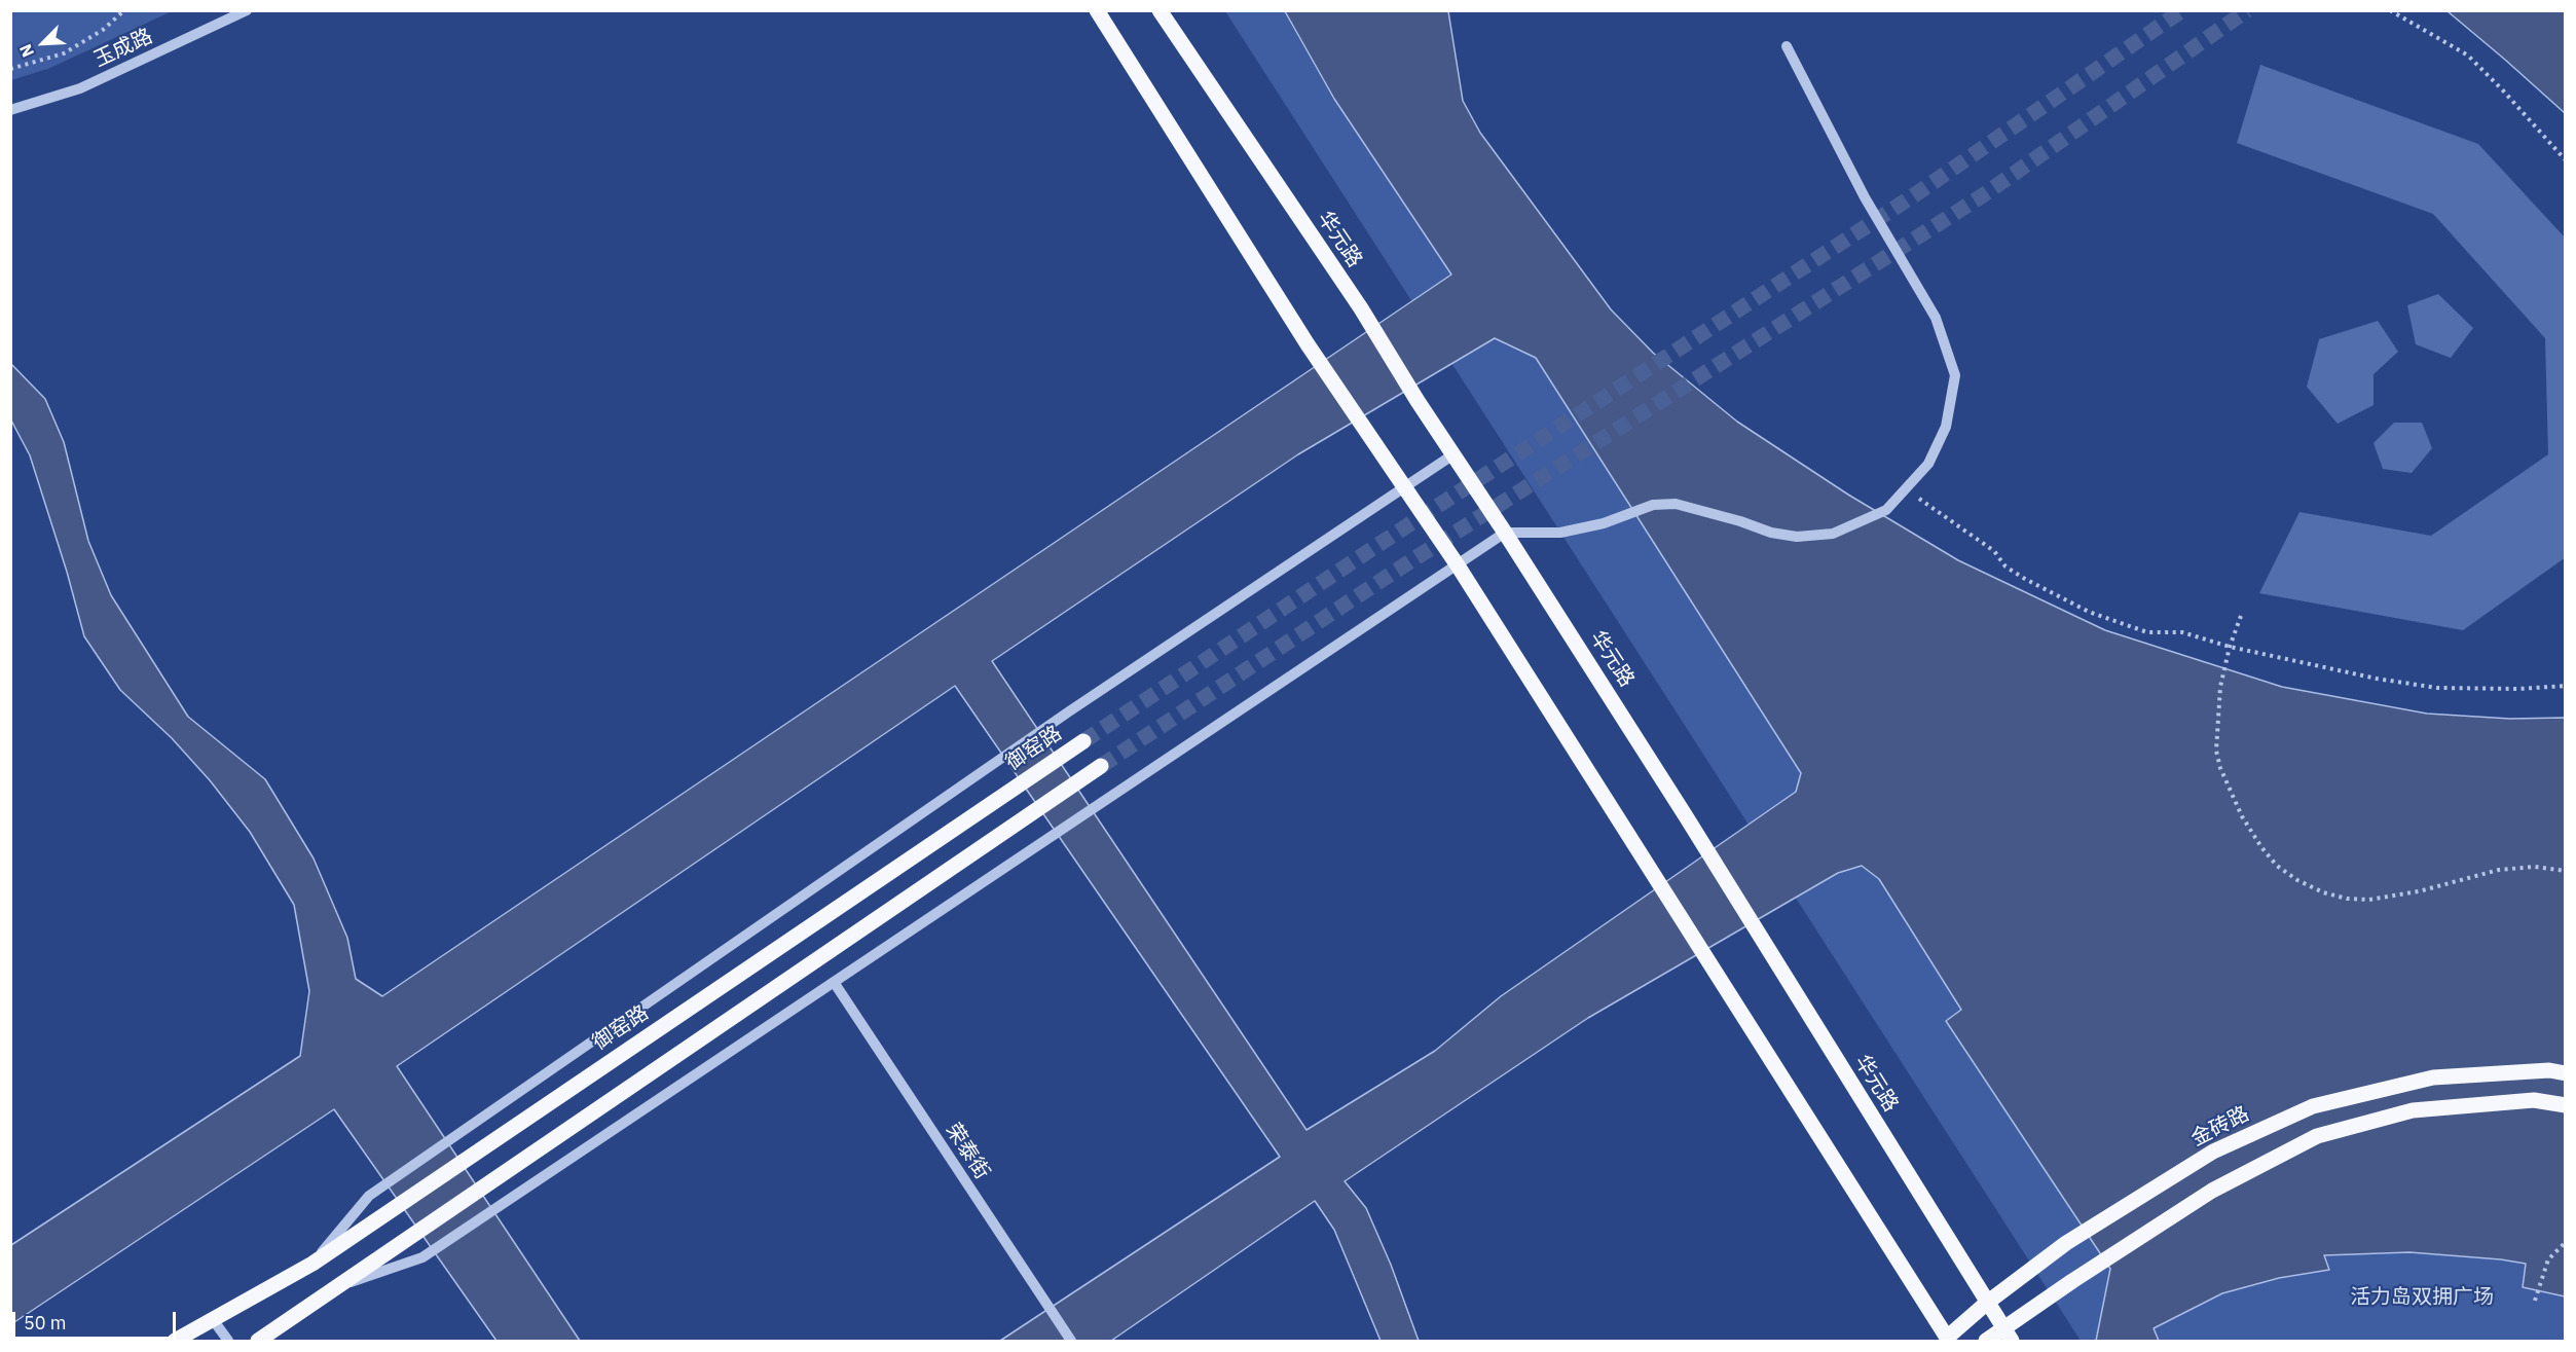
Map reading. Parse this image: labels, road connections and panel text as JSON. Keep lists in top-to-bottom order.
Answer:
{
  "streets": {
    "main road": ["华元路", "御窑路", "金砖路"],
    "street": ["玉成路", "荣泰街"]
  },
  "crossings": [
    ["华元路", "金砖路"]
  ],
  "parks": ["活力岛双拥广场"],
  "scale_bar": "50 m",
  "north": "bottom left"
}
